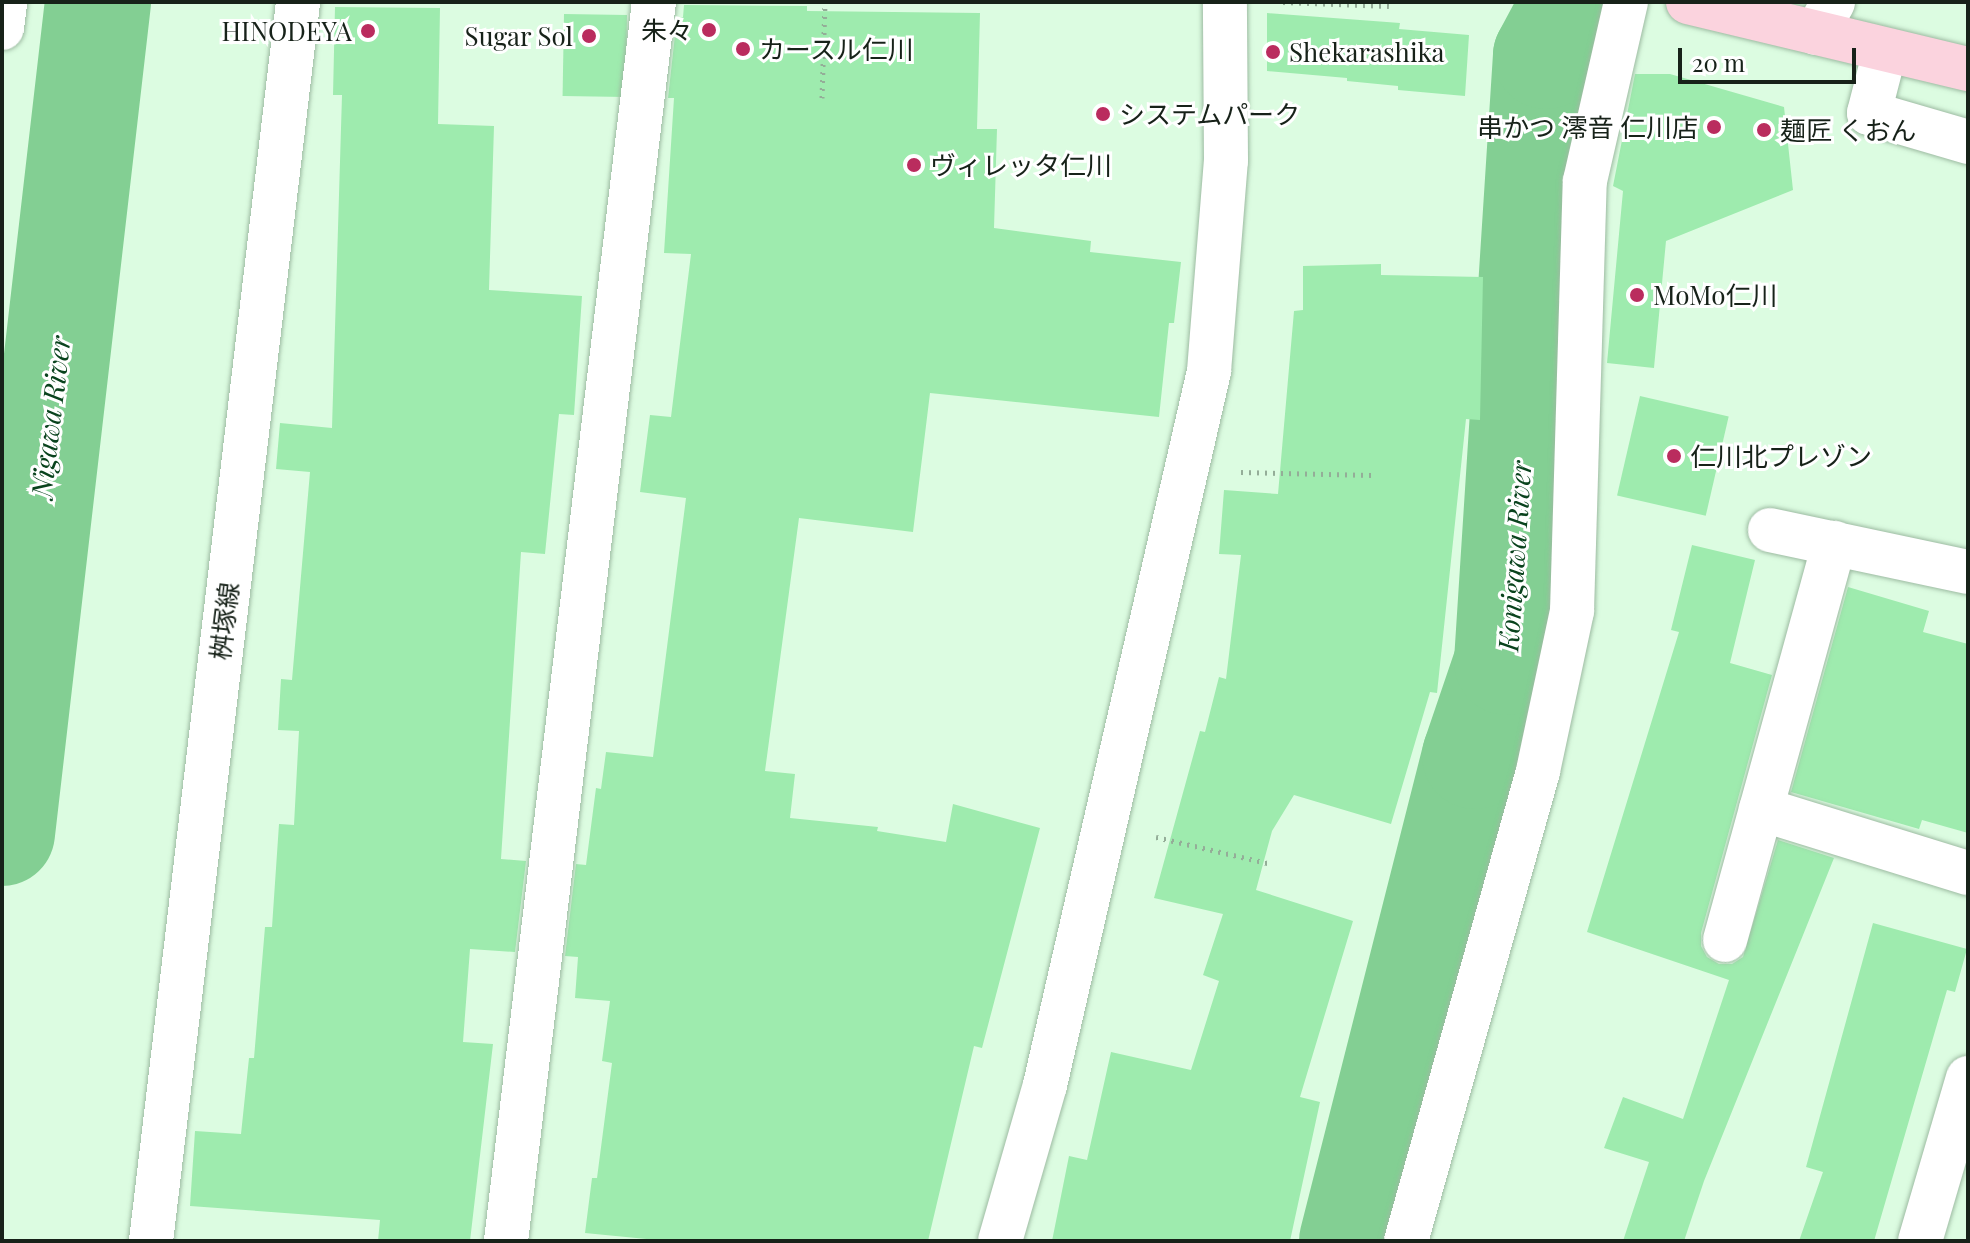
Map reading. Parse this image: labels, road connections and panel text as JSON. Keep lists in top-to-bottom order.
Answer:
{
  "streets": {
    "street": ["桝塚線"]
  },
  "water": ["Nigawa River", "Konigawa River"],
  "places": [
    "朱々",
    "HINODEYA",
    "Sugar Sol",
    "カースル仁川",
    "Shekarashika",
    "システムパーク",
    "串かつ 澪音 仁川店",
    "麺匠 くおん",
    "ヴィレッタ仁川",
    "MoMo仁川",
    "仁川北プレゾン"
  ],
  "scale_bar": "20 m"
}
